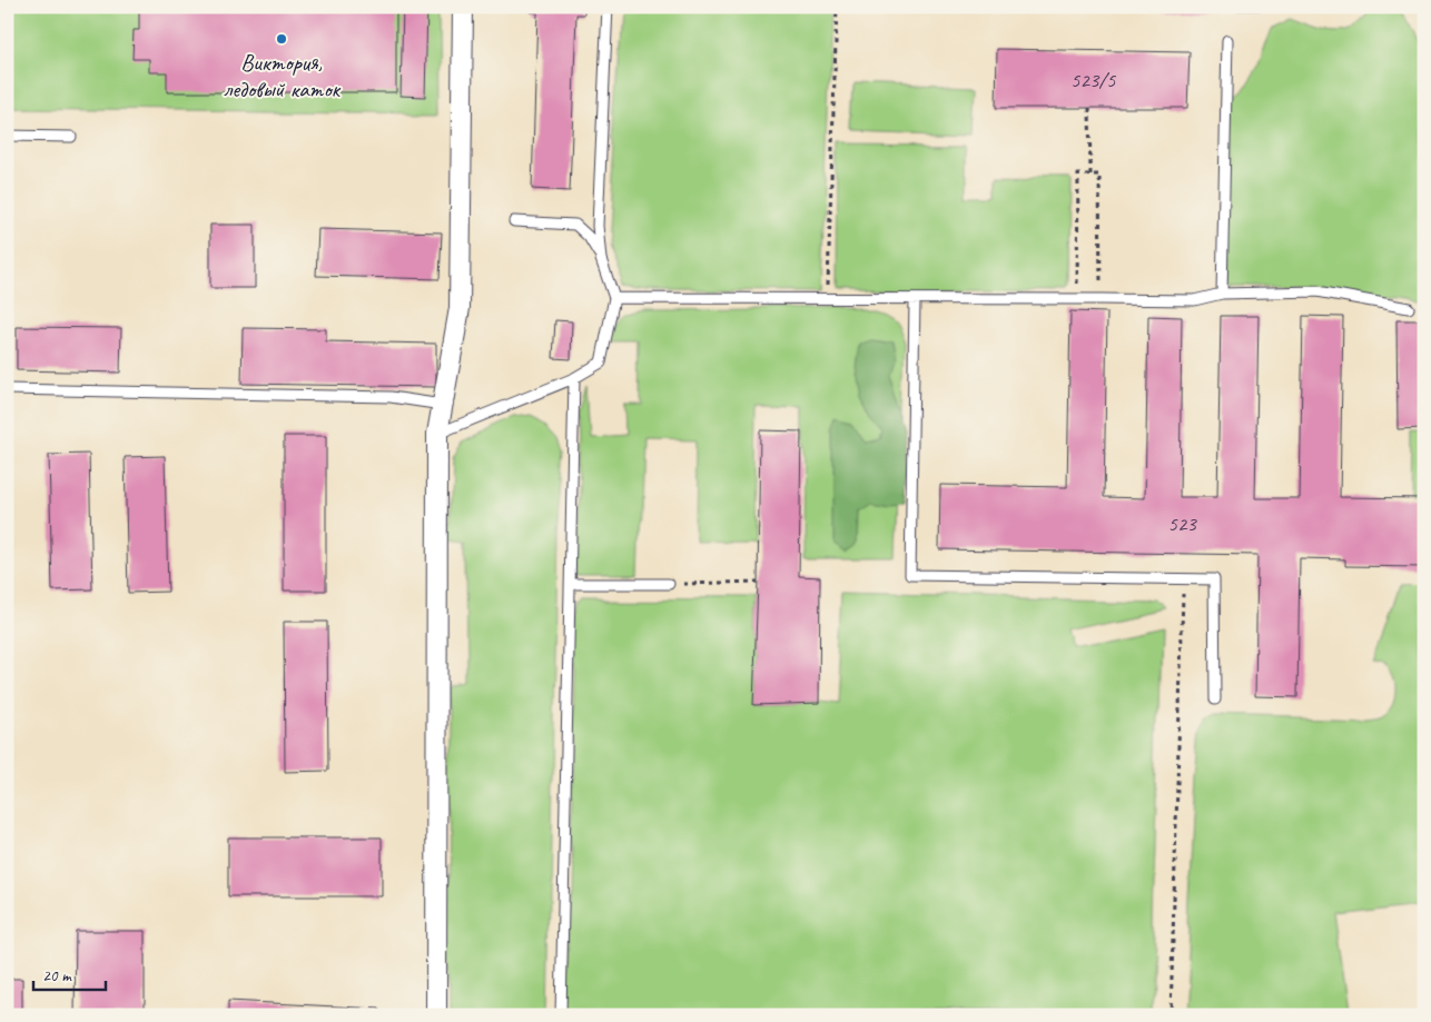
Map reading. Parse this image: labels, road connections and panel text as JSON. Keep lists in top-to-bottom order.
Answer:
{
  "places": ["Виктория, ледовый каток"],
  "house_numbers": ["523/5", "523"],
  "scale_bar": "20 m"
}
